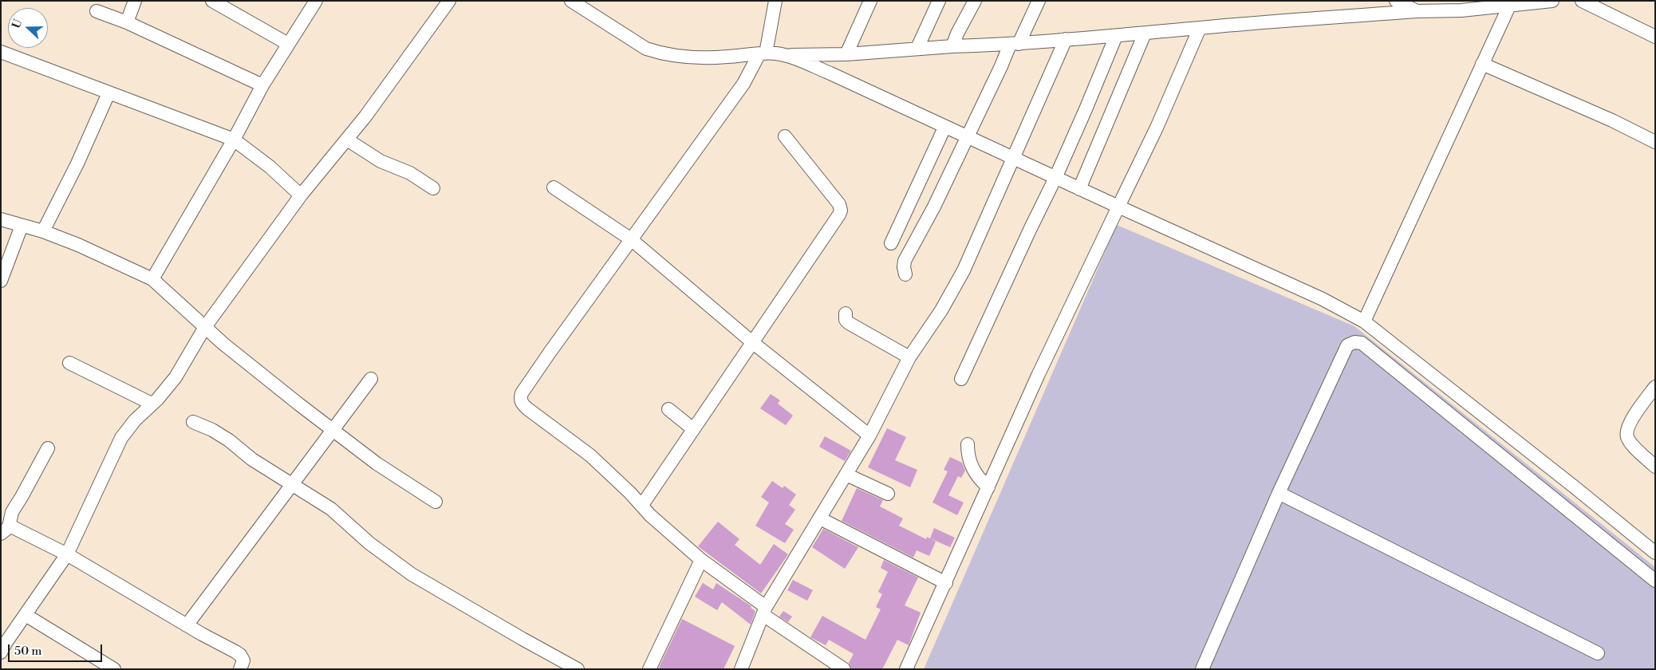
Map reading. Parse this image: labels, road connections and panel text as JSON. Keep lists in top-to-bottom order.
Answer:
{
  "scale_bar": "50 m",
  "north": "left"
}
